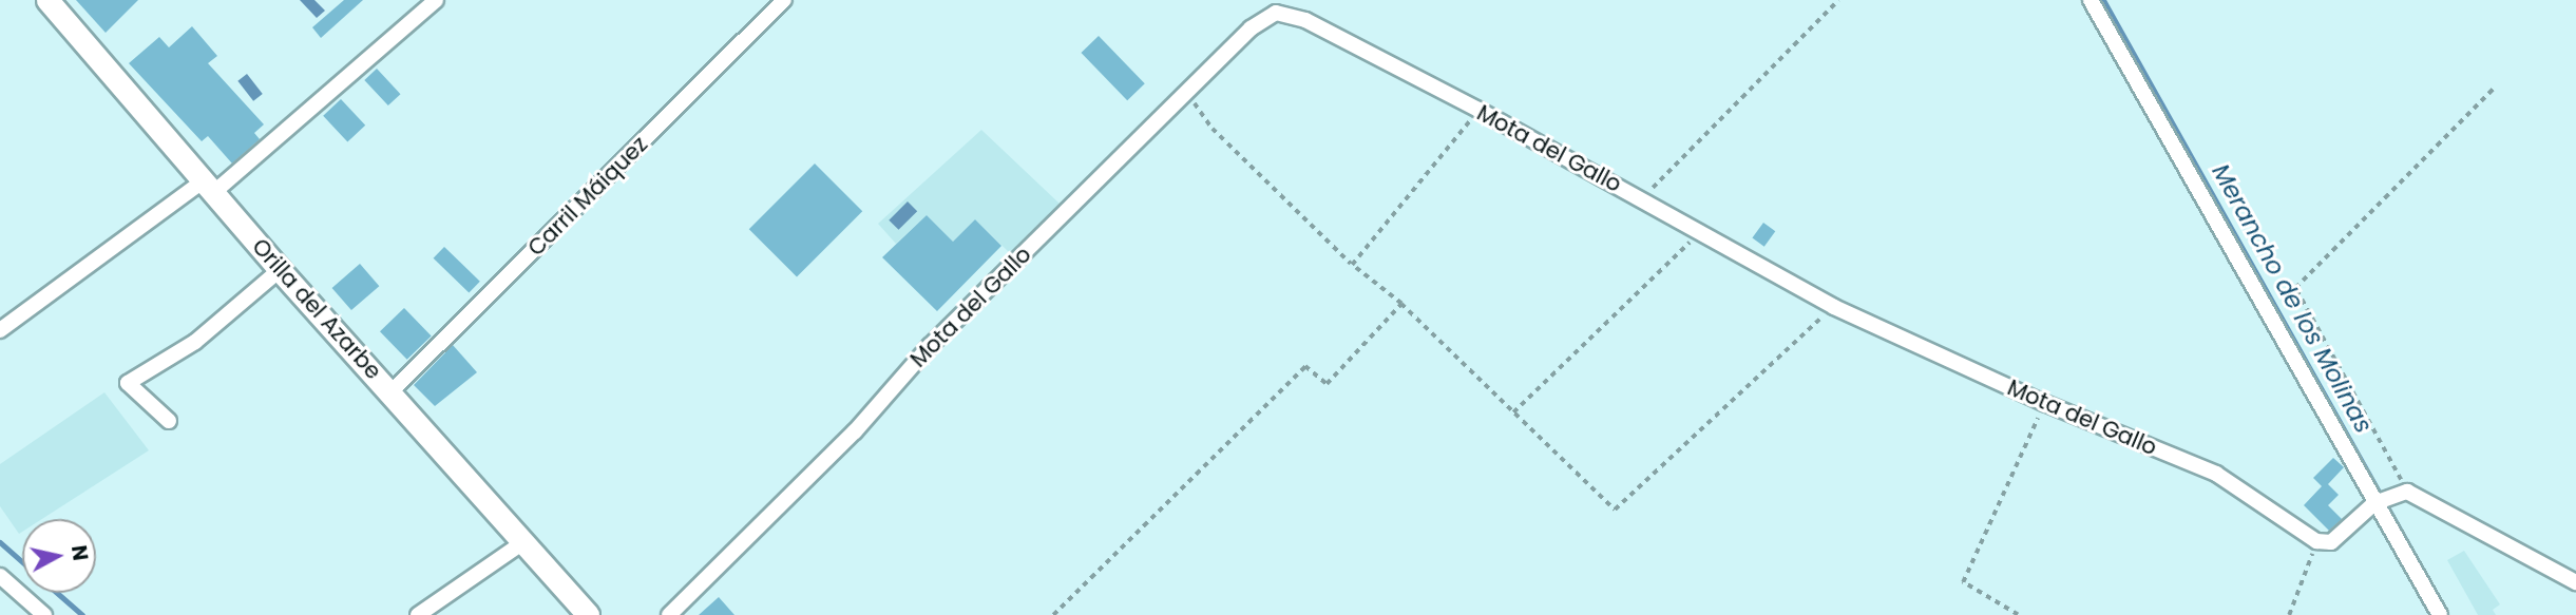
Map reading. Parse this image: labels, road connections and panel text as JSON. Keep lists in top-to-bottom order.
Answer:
{
  "streets": {
    "main road": ["Orilla del Azarbe"],
    "street": ["Mota del Gallo", "Carril Máiquez"]
  },
  "crossings": [
    ["Carril Máiquez", "Orilla del Azarbe"]
  ],
  "water": ["Merancho de los Molinas"],
  "north": "right"
}
